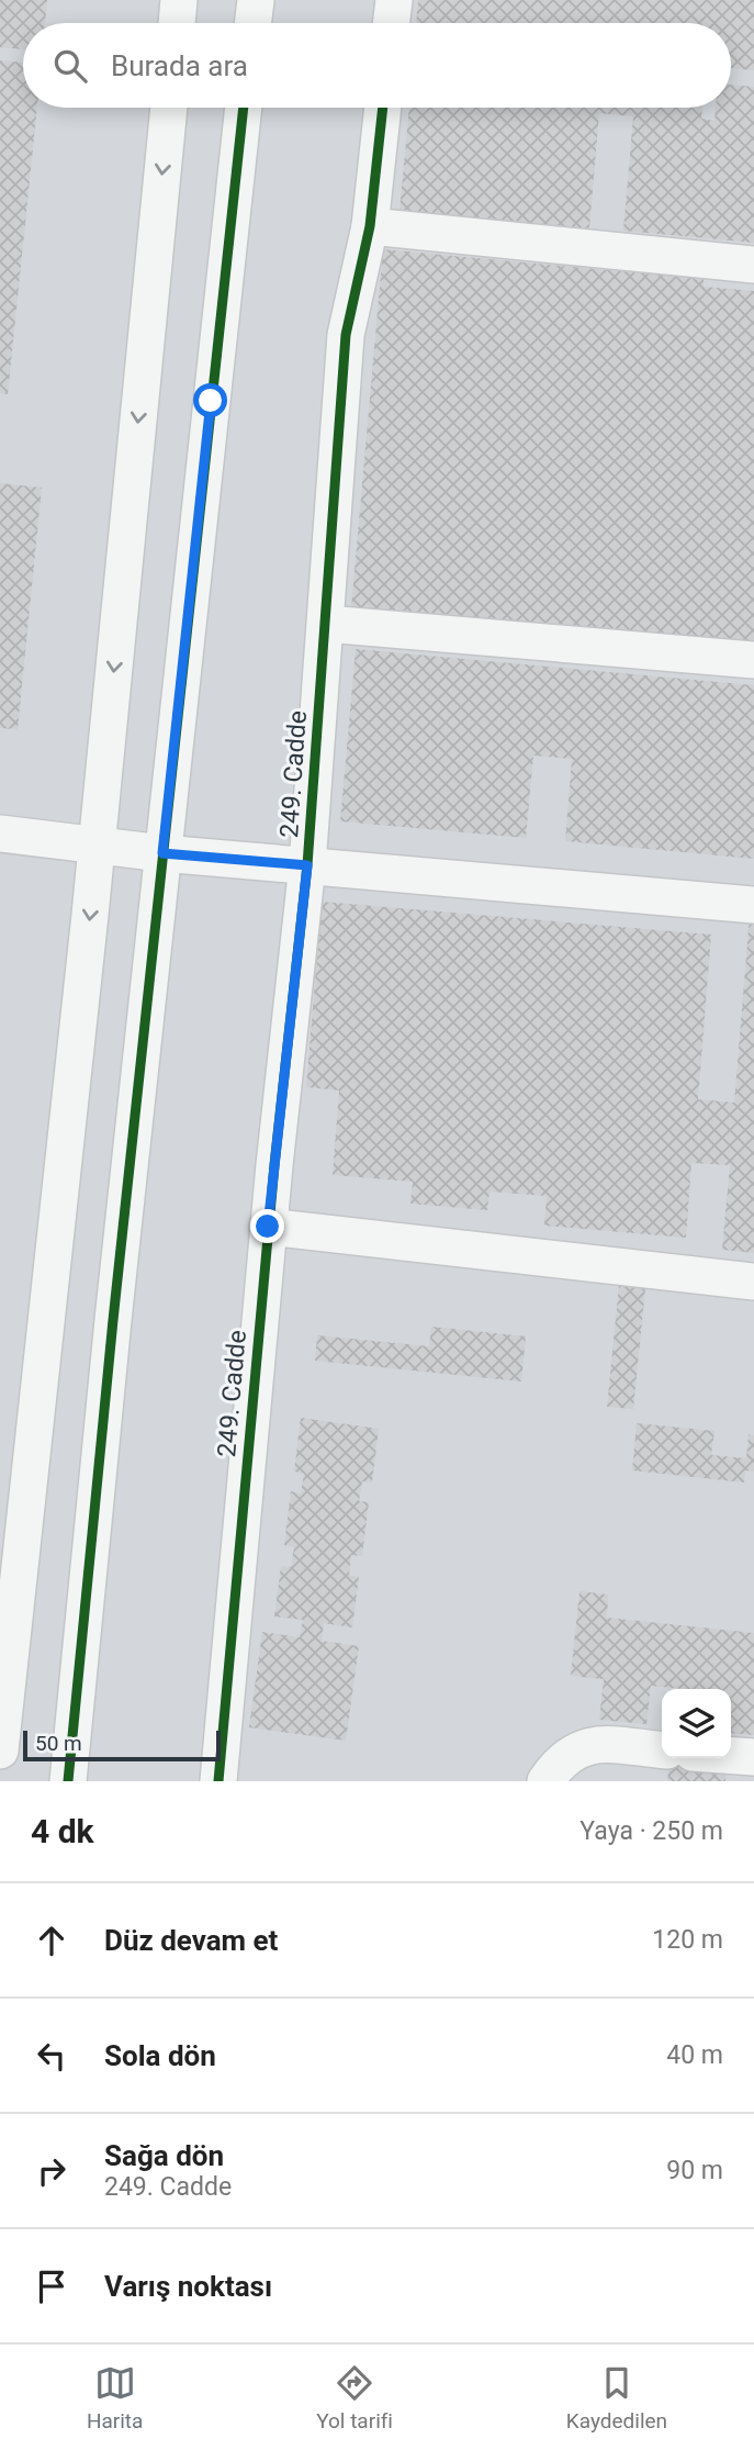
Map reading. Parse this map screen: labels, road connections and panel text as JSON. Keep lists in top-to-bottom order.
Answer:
{
  "streets": {
    "street": ["249. Cadde"]
  },
  "scale_bar": "50 m",
  "page": {
    "search": "Burada ara",
    "scale": "50 m",
    "heading": ["4 dk", "Yaya · 250 m"],
    "list": [
      ["Düz devam et", "120 m"],
      ["Sola dön", "40 m"],
      ["Sağa dön", "249. Cadde", "90 m"],
      "Varış noktası"
    ],
    "nav": ["Harita", "Yol tarifi", "Kaydedilen"]
  }
}
